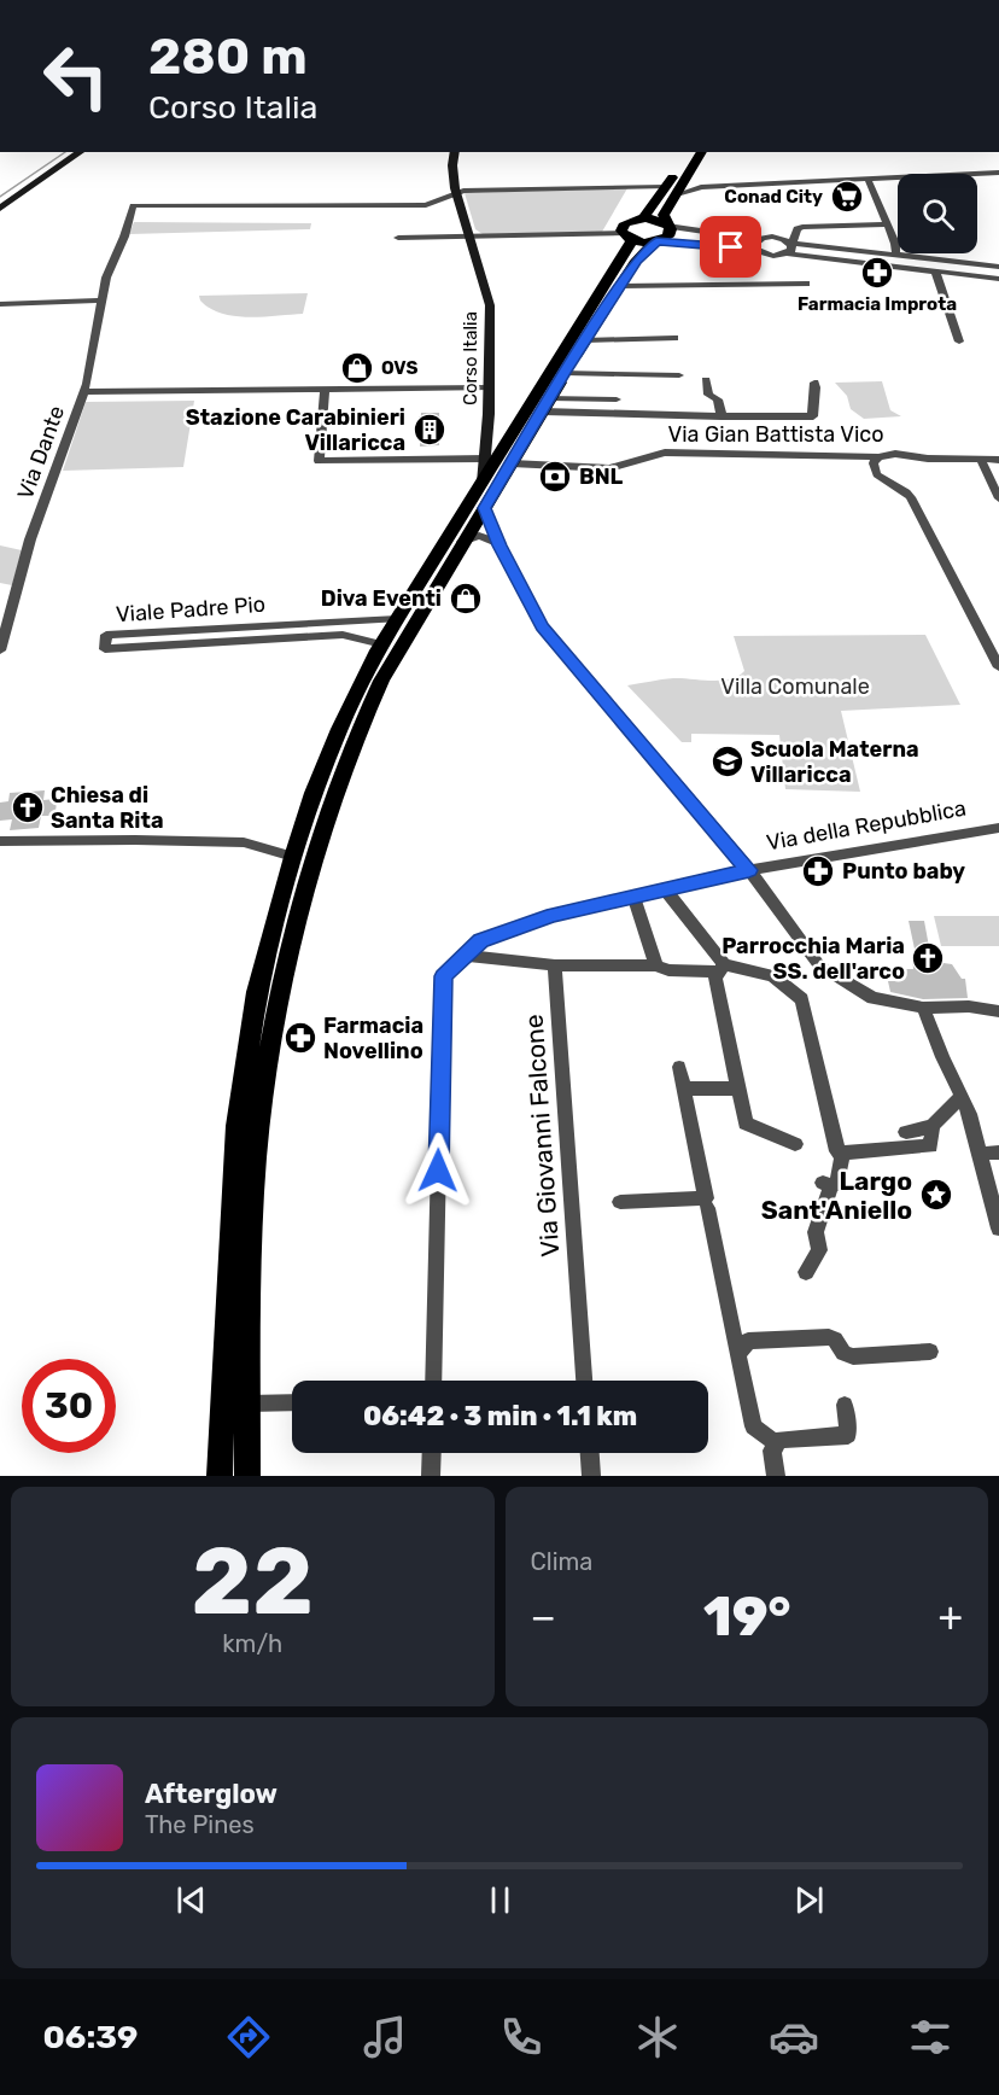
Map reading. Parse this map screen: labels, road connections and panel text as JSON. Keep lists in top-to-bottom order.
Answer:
{
  "streets": {
    "street": [
      "Corso Italia",
      "Via Gian Battista Vico",
      "Via Dante",
      "Viale Padre Pio",
      "Via della Repubblica",
      "Via Giovanni Falcone"
    ]
  },
  "crossings": [
    ["Corso Italia", "Via Dante"]
  ],
  "parks": ["Villa Comunale"],
  "places": {
    "supermarket": ["Conad City"],
    "pharmacy": ["Farmacia Improta", "Punto baby", "Farmacia Novellino"],
    "shop": ["OVS", "Diva Eventi"],
    "building": ["Stazione Carabinieri Villaricca"],
    "bank": ["BNL"],
    "school or university": ["Scuola Materna Villaricca"],
    "church": ["Chiesa di Santa Rita", "Parrocchia Maria SS. dell'arco"],
    "place": ["Largo Sant'Aniello"]
  },
  "page": {
    "turn": ["280 m", "Corso Italia"],
    "limit": "30",
    "trip": "06:42 · 3 min · 1.1 km",
    "tile": [
      ["22", "km/h"],
      "Clima"
    ],
    "heat": ["−", "19°", "+"],
    "song": ["Afterglow", "The Pines"],
    "tabs": "06:39"
  }
}
